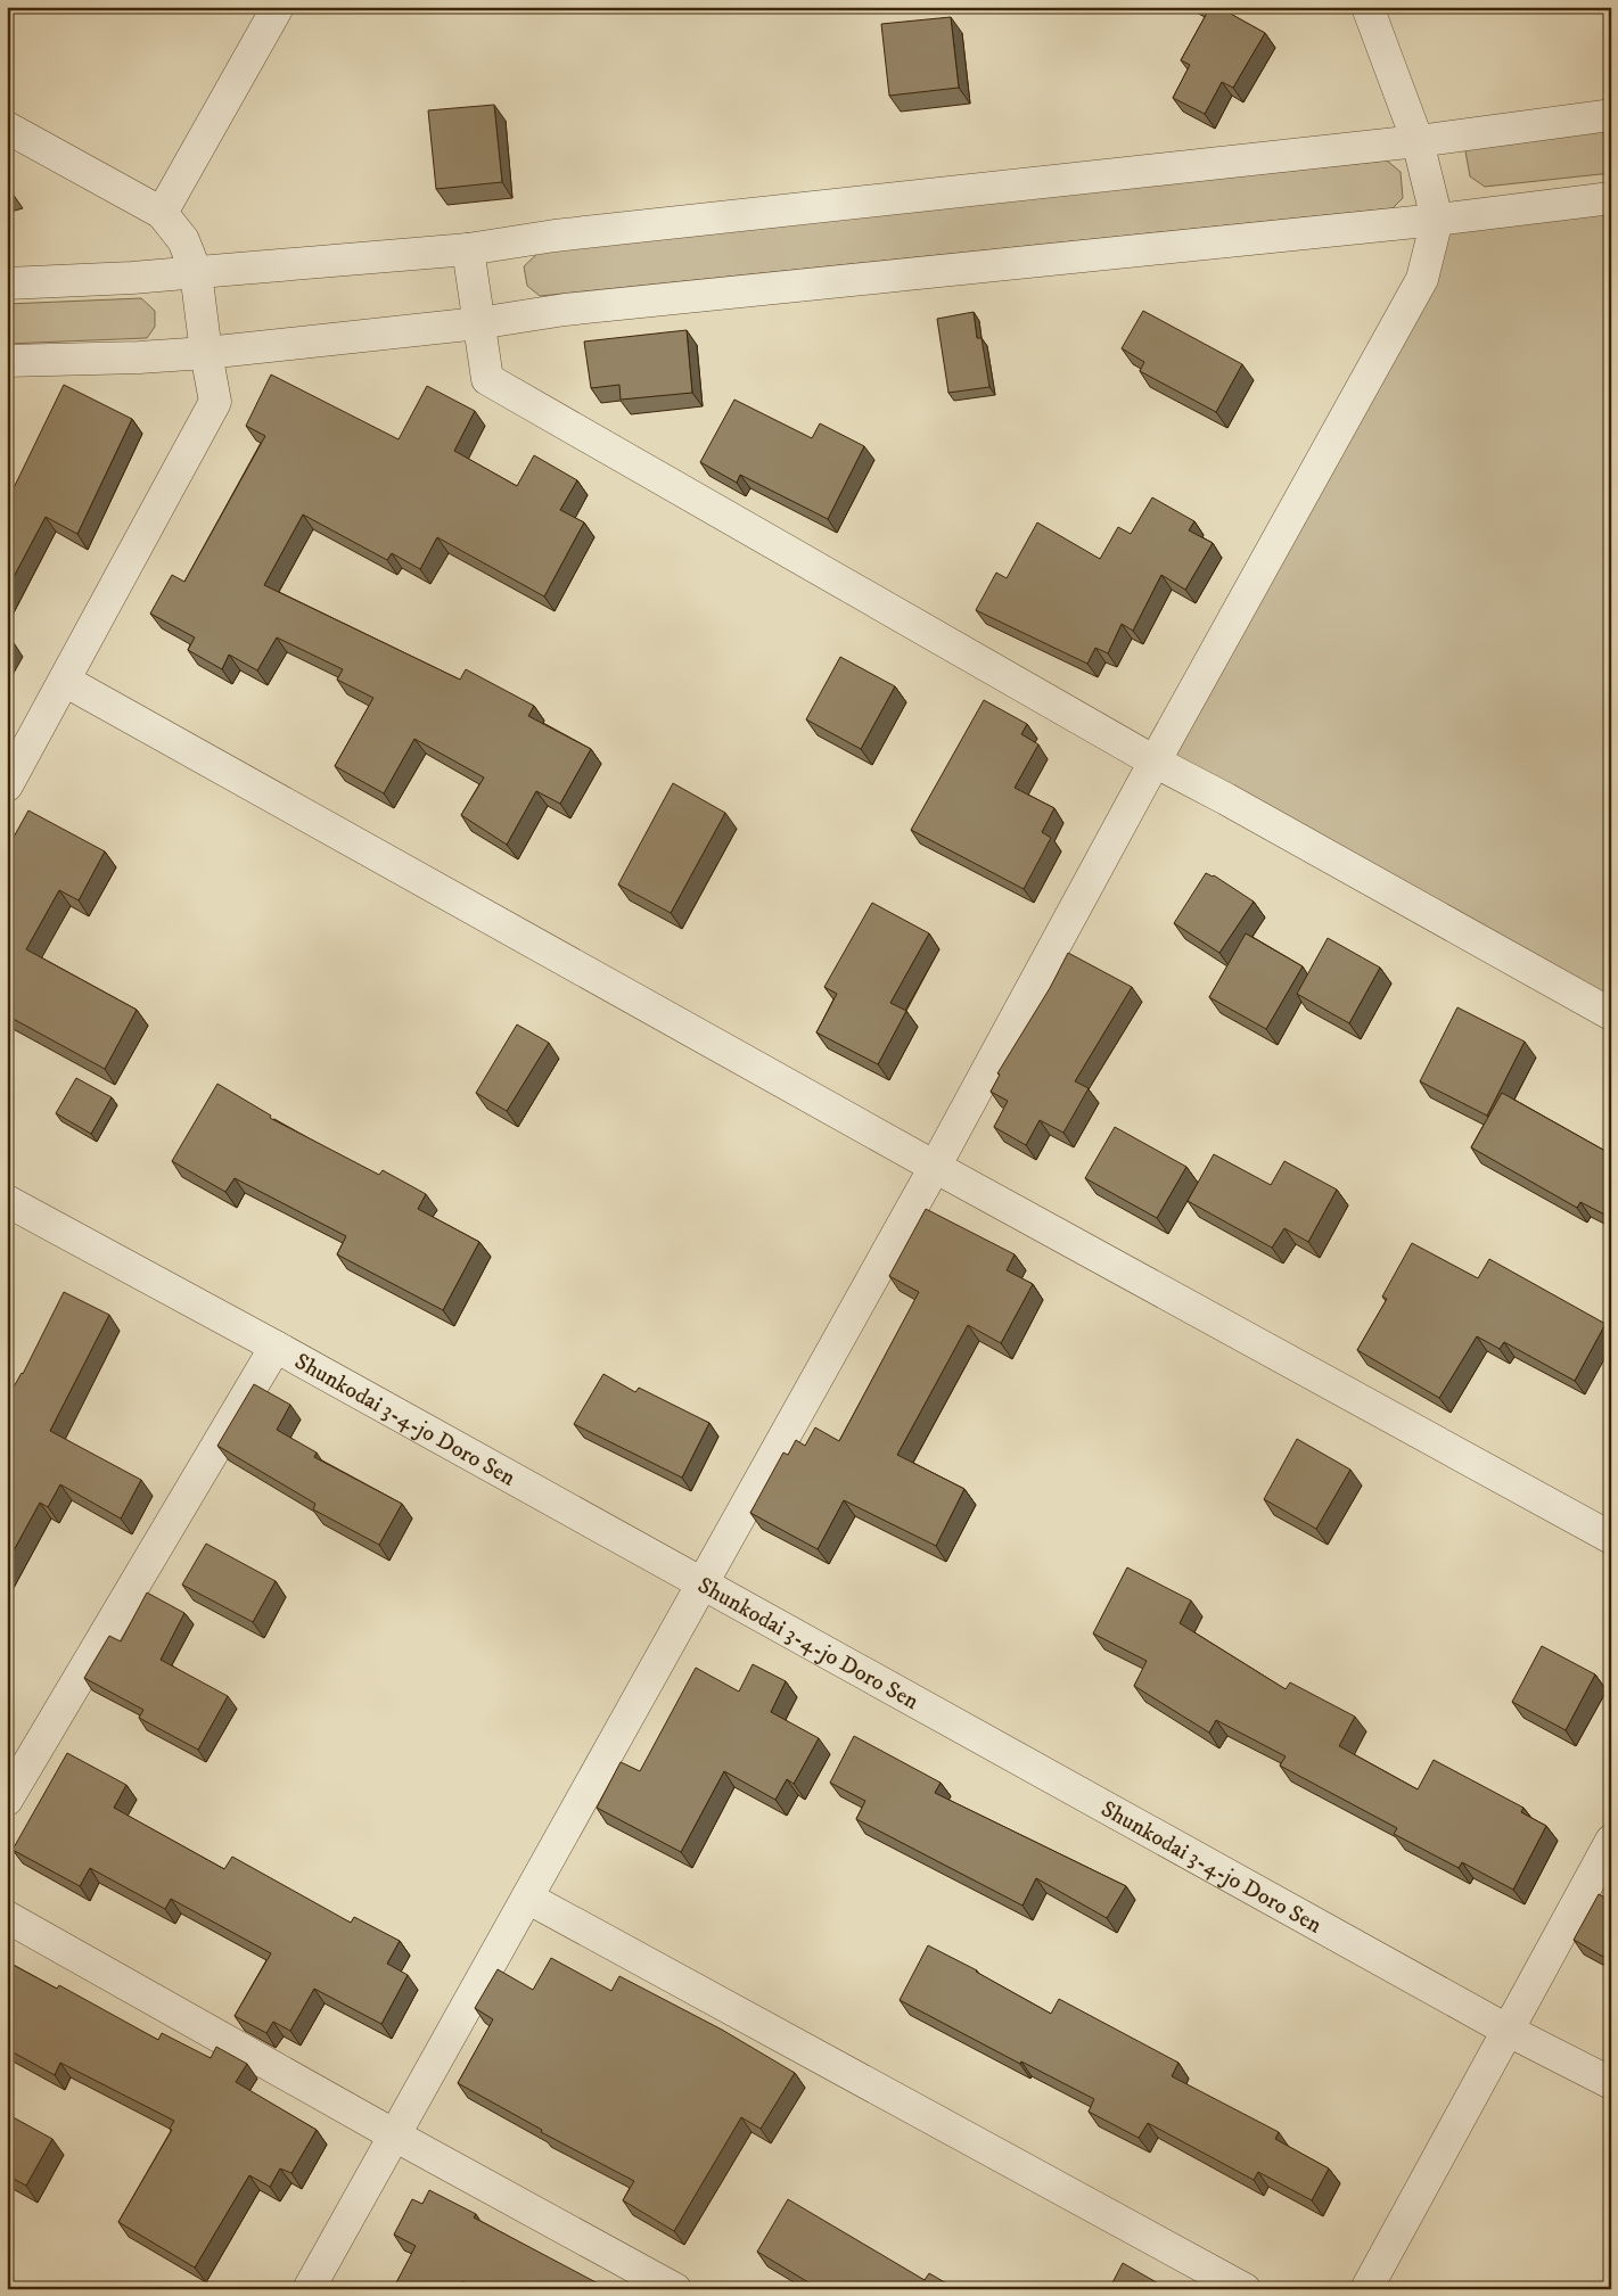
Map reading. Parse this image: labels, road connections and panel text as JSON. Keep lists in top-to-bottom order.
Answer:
{
  "streets": {
    "street": ["Shunkodai 3-4-jo Doro Sen"]
  }
}
